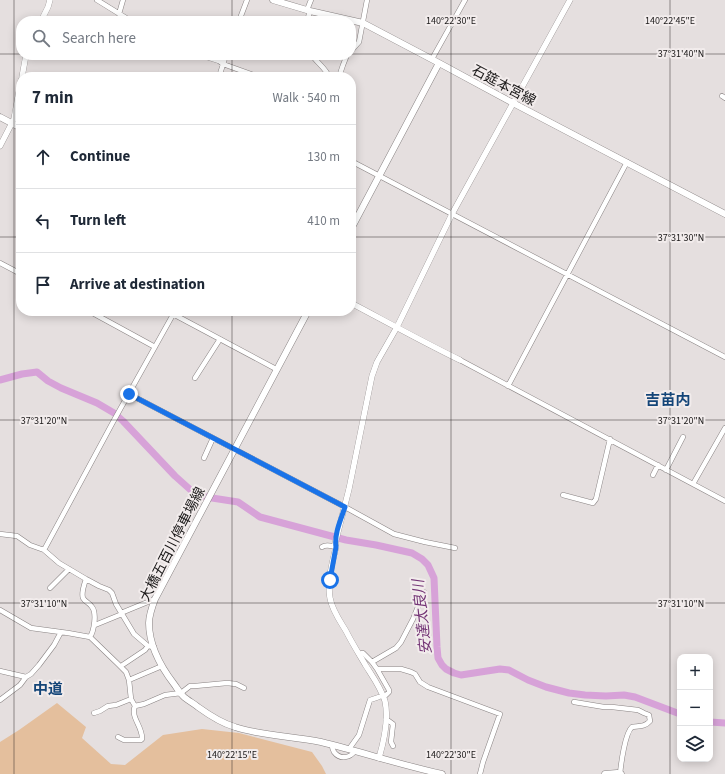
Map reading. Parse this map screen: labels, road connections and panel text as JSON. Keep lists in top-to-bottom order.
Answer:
{
  "streets": {
    "main road": ["石筵本宮線", "大橋五百川停車場線"]
  },
  "districts": ["吉苗内", "中道"],
  "water": ["安達太良川"],
  "page": {
    "search": "Search here",
    "heading": ["7 min", "Walk · 540 m"],
    "list": [
      ["Continue", "130 m"],
      ["Turn left", "410 m"],
      "Arrive at destination"
    ],
    "map_buttons": ["+", "−"]
  },
  "coordinates": [
    "140°22'30\"E",
    "140°22'45\"E",
    "37°31'40\"N",
    "37°31'30\"N",
    "37°31'20\"N",
    "37°31'10\"N",
    "140°22'15\"E"
  ]
}
